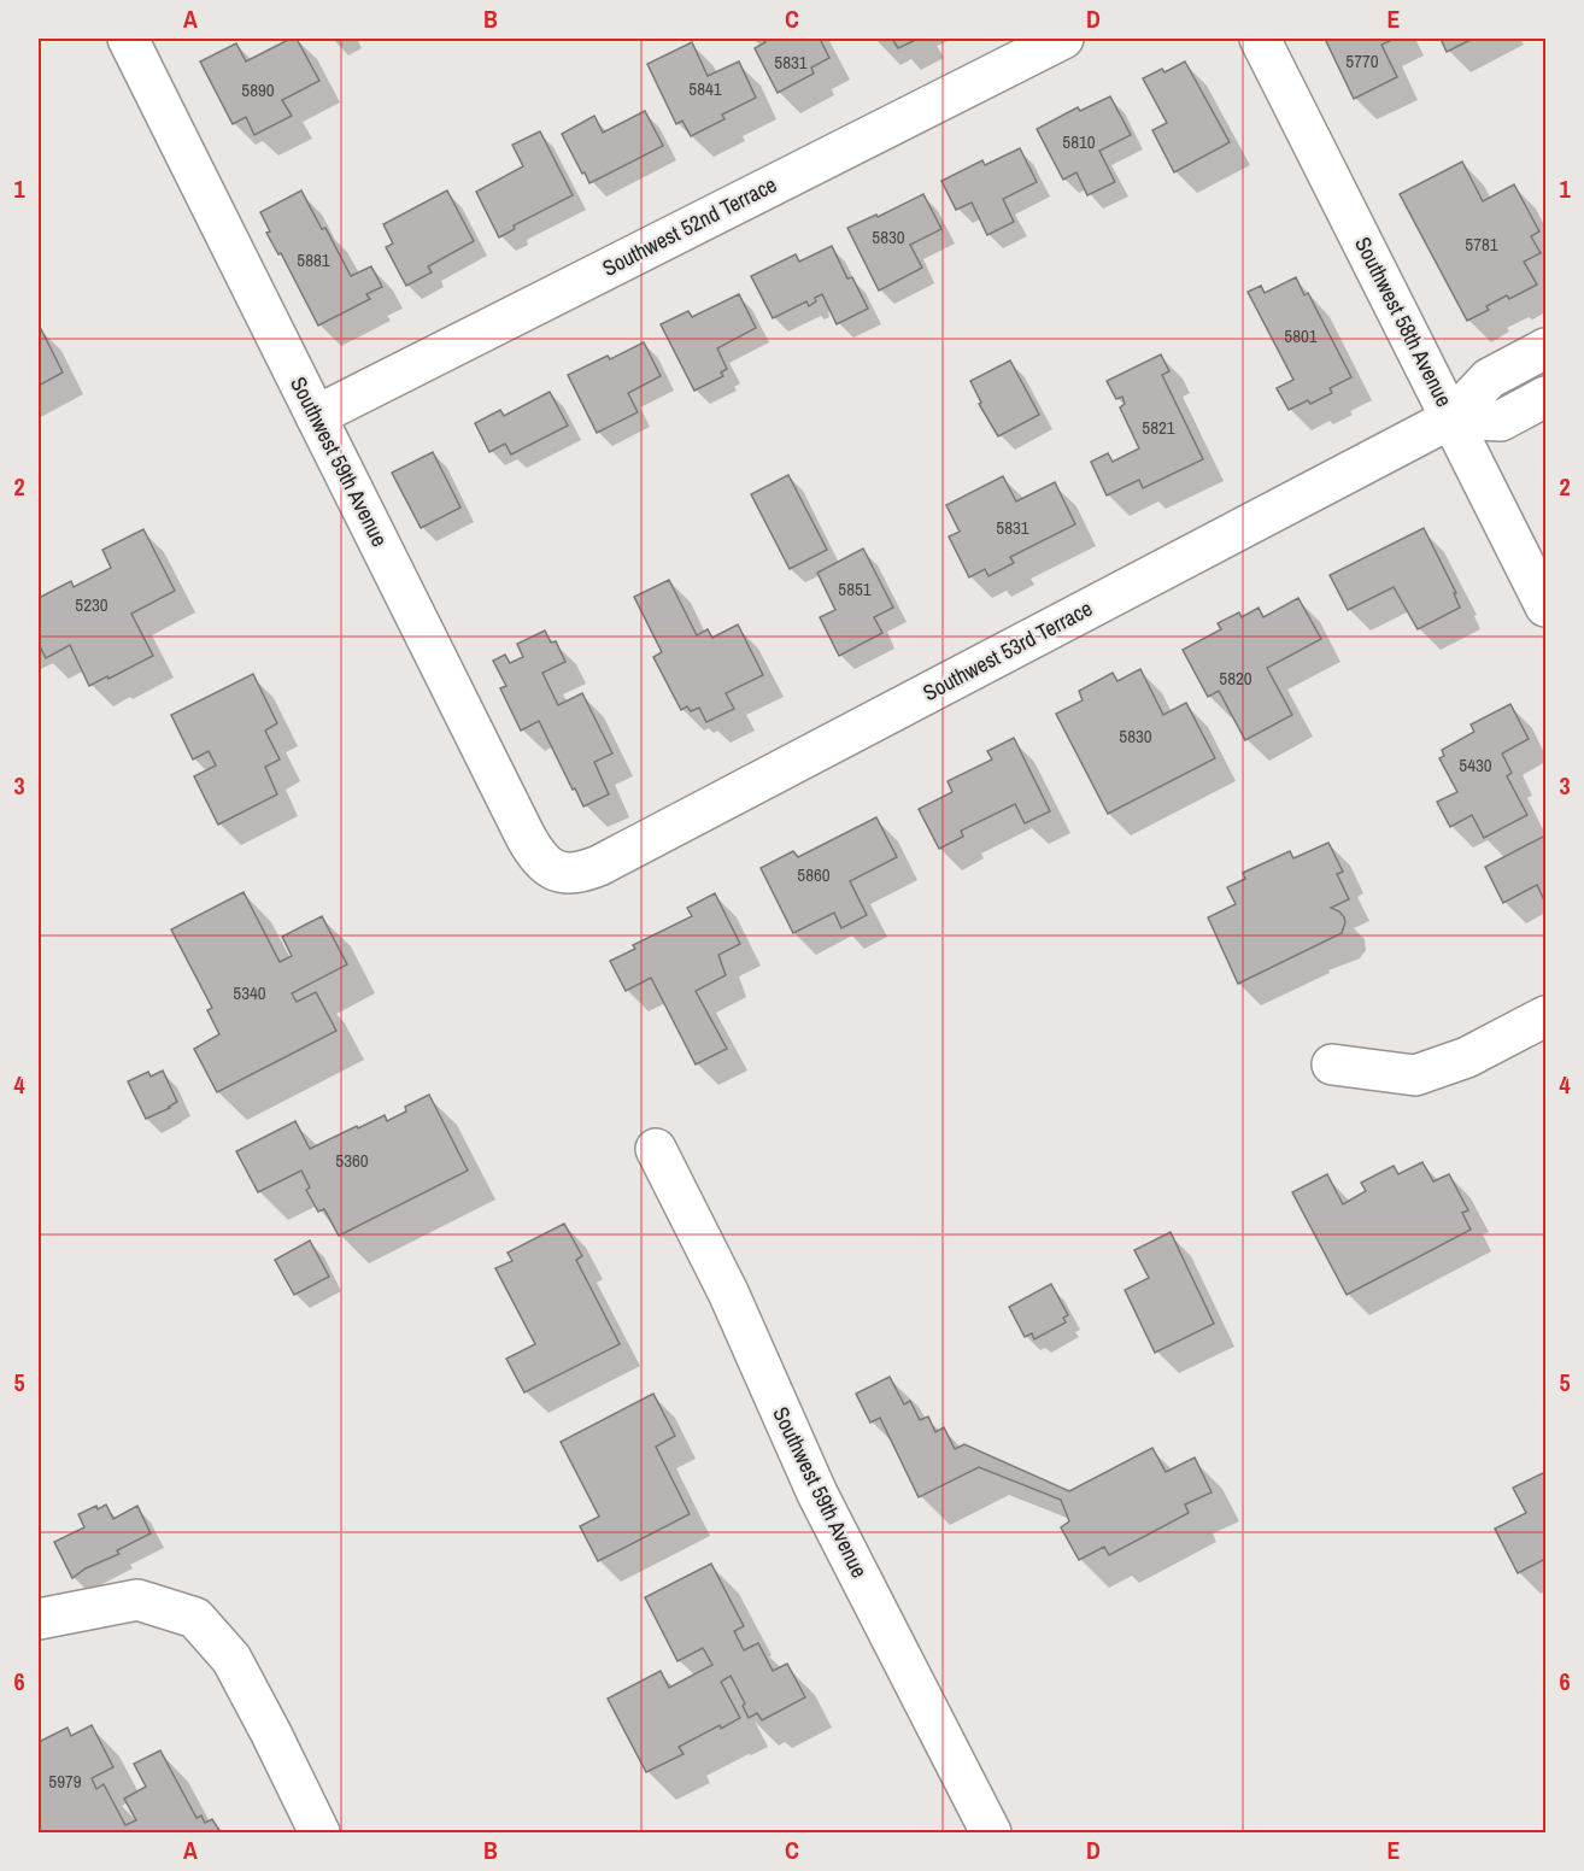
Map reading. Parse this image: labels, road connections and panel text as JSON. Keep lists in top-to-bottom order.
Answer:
{
  "streets": {
    "street": [
      "Southwest 52nd Terrace",
      "Southwest 58th Avenue",
      "Southwest 59th Avenue",
      "Southwest 53rd Terrace"
    ]
  },
  "crossings": [
    ["Southwest 52nd Terrace", "Southwest 59th Avenue"],
    ["Southwest 58th Avenue", "Southwest 53rd Terrace"],
    ["Southwest 59th Avenue", "Southwest 53rd Terrace"]
  ],
  "house_numbers": [
    "5770",
    "5831",
    "5841",
    "5890",
    "5810",
    "5830",
    "5781",
    "5881",
    "5801",
    "5821",
    "5831",
    "5851",
    "5230",
    "5820",
    "5830",
    "5430",
    "5860",
    "5340",
    "5360",
    "5979"
  ],
  "grid": {
    "columns": [
      "A",
      "B",
      "C",
      "D",
      "E"
    ],
    "rows": [
      "1",
      "2",
      "3",
      "4",
      "5",
      "6"
    ]
  }
}
